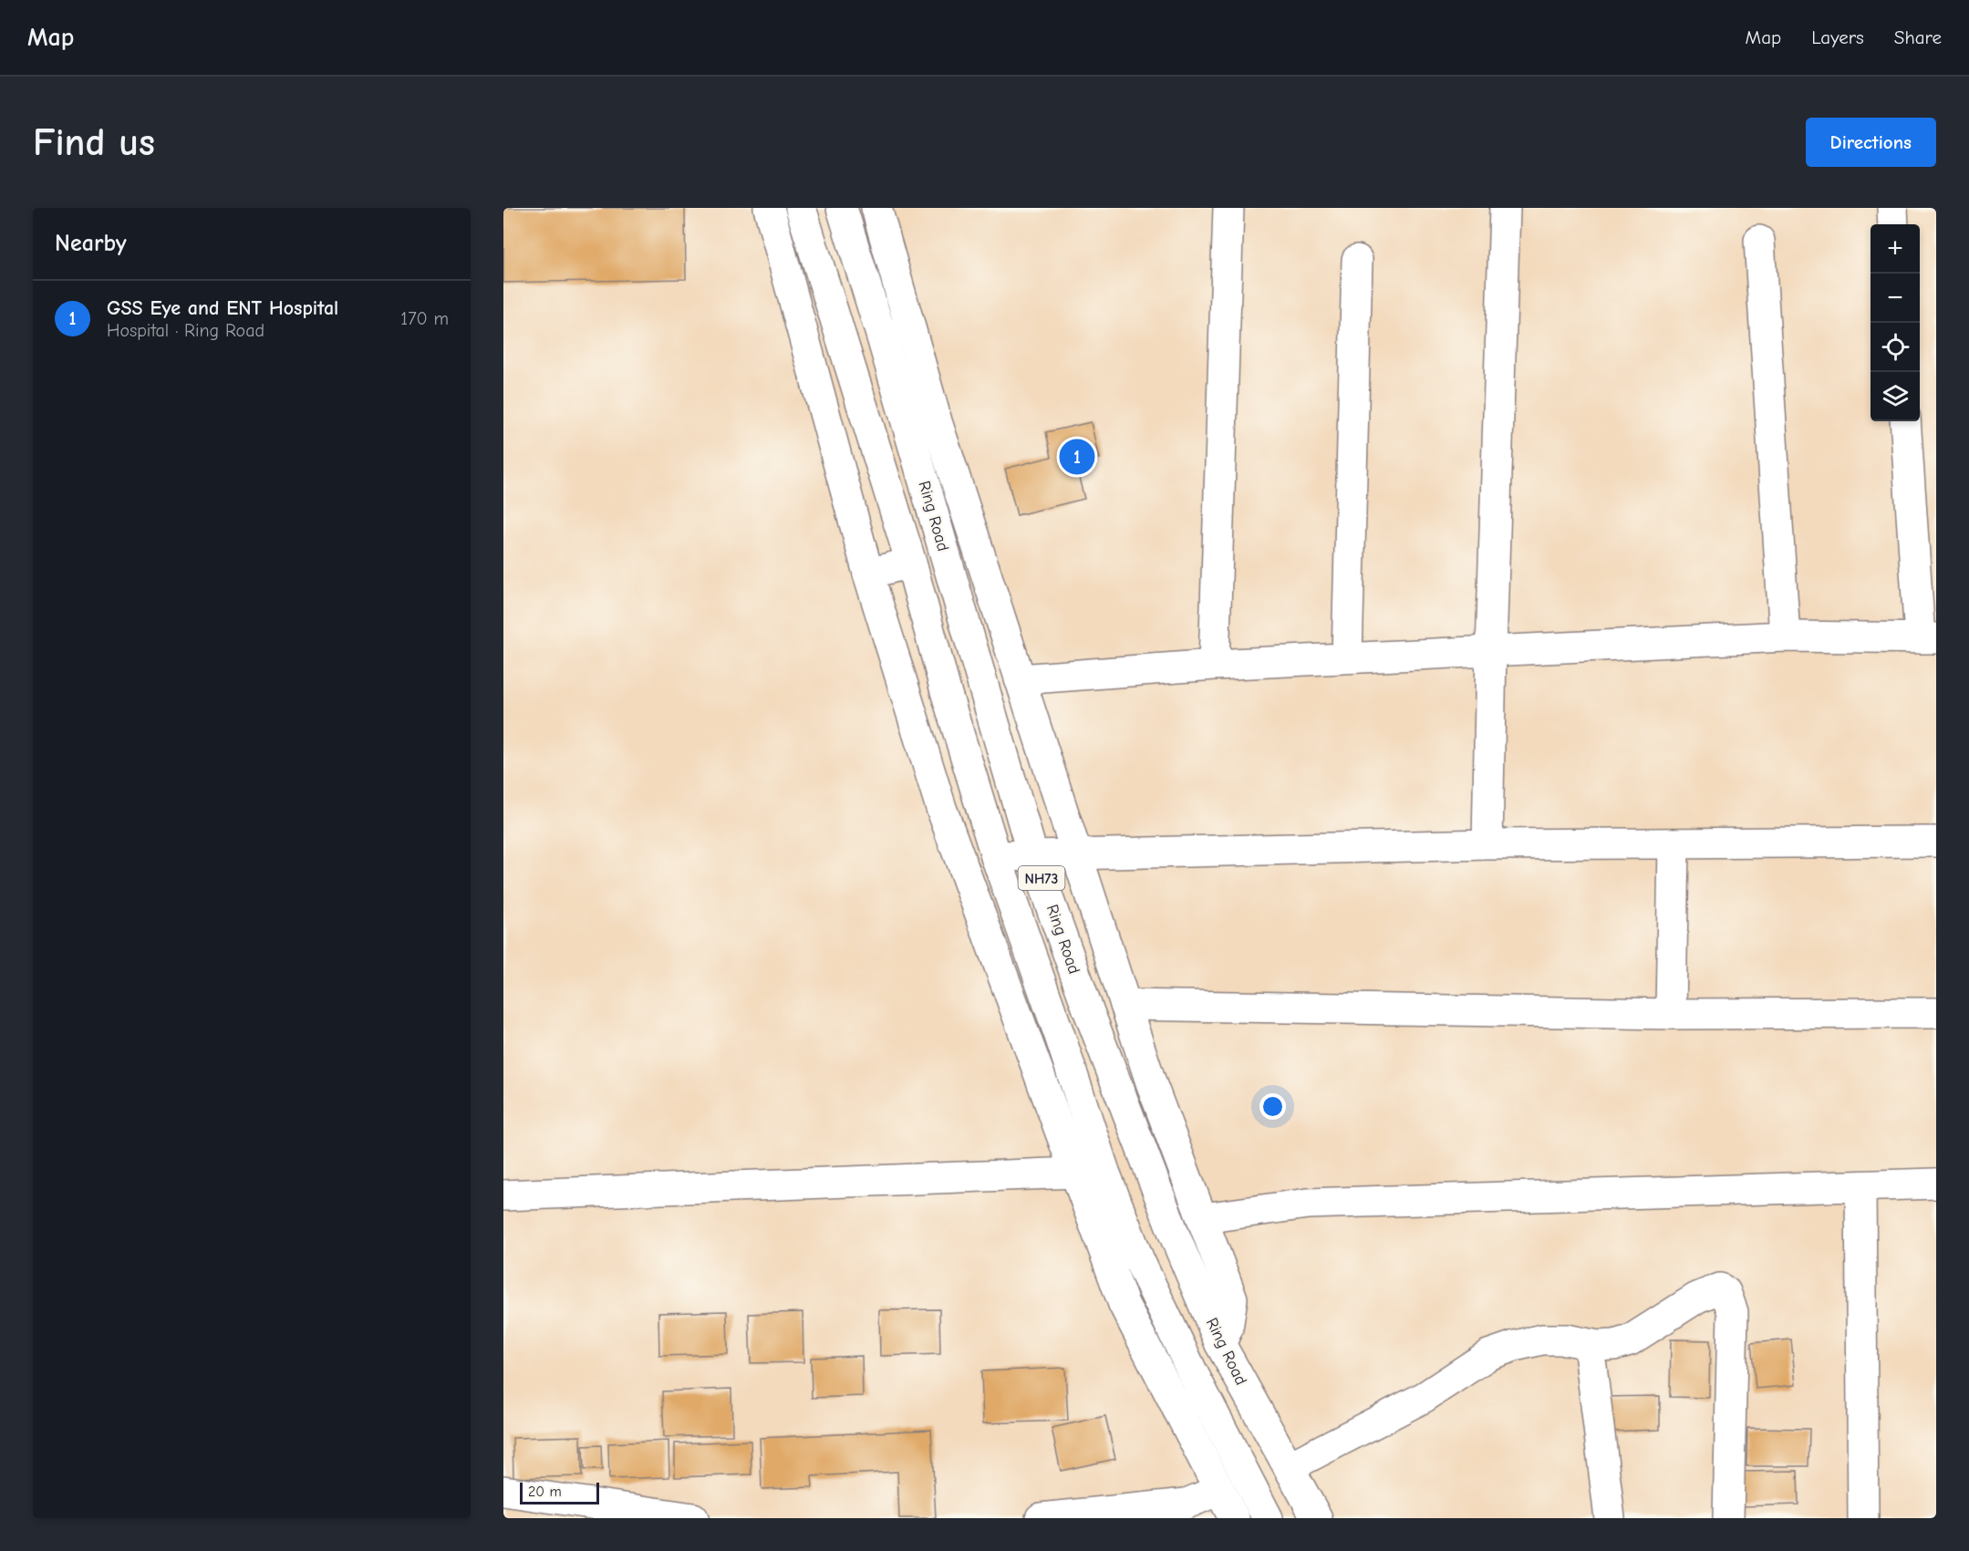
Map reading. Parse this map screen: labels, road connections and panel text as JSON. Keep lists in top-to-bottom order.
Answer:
{
  "streets": {
    "main road": ["Ring Road", "NH73"]
  },
  "scale_bar": "20 m",
  "page": {
    "header": "Map",
    "nav": ["Map", "Layers", "Share"],
    "buttons": "Directions",
    "title": "Find us",
    "heading": "Nearby",
    "map_buttons": ["+", "−"],
    "list": [
      {
        "mark": "1",
        "name": "GSS Eye and ENT Hospital",
        "note": "Hospital · Ring Road",
        "value": "170 m"
      }
    ],
    "pins": "1",
    "scale": "20 m"
  }
}
